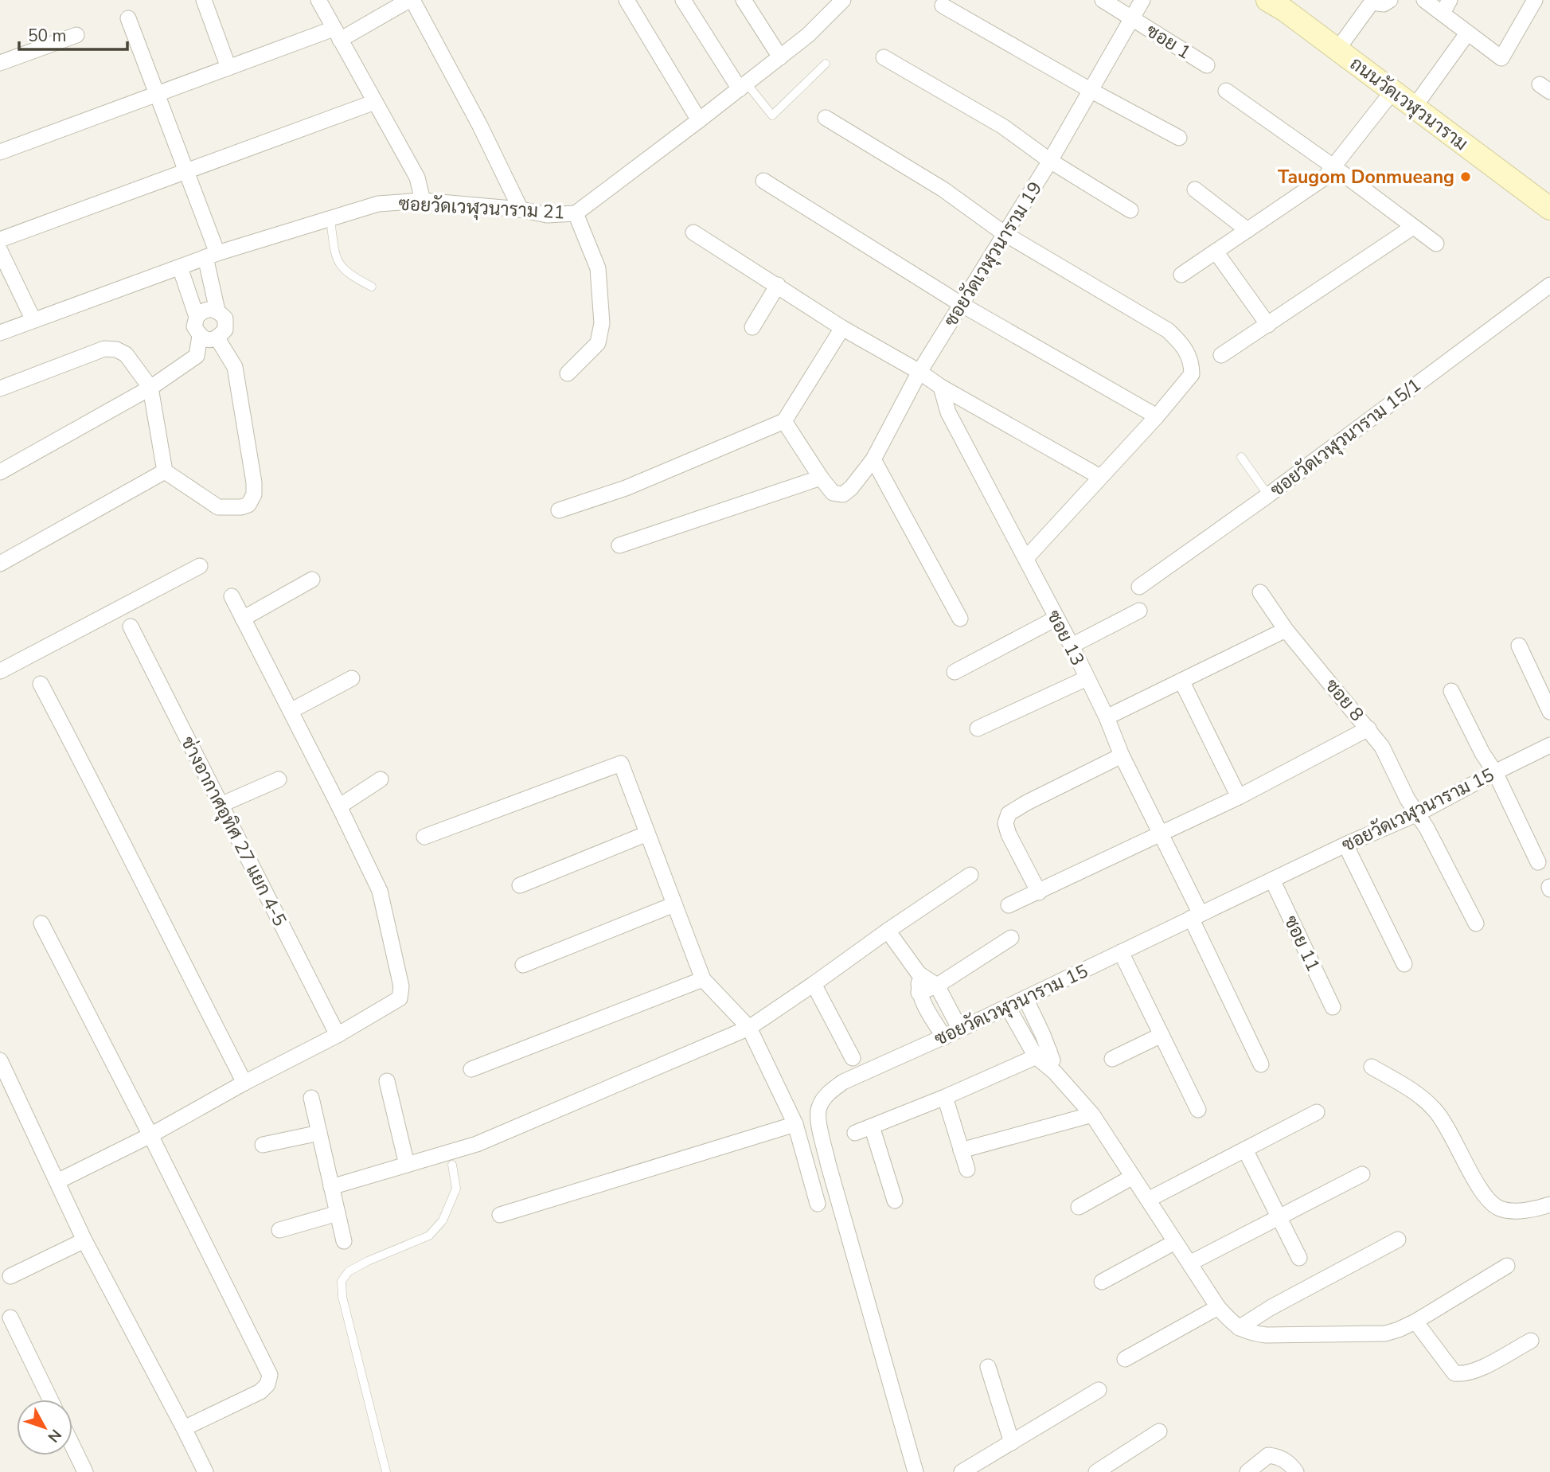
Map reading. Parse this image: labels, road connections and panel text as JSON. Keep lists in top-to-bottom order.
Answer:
{
  "streets": {
    "street": [
      "ซอย 1",
      "ถนนวัดเวฬุวนาราม",
      "ซอยวัดเวฬุวนาราม 21",
      "ซอยวัดเวฬุวนาราม 19",
      "ซอยวัดเวฬุวนาราม 15/1",
      "ซอย 13",
      "ซอย 8",
      "ซอยวัดเวฬุวนาราม 15",
      "ช่างอากาศอุทิศ 27 แยก 4-5",
      "ซอย 11"
    ]
  },
  "crossings": [
    ["ซอย 1", "ซอยวัดเวฬุวนาราม 19"],
    ["ซอย 13", "ซอยวัดเวฬุวนาราม 15"],
    ["ซอย 8", "ซอยวัดเวฬุวนาราม 15"],
    ["ซอยวัดเวฬุวนาราม 15", "ซอย 11"]
  ],
  "places": ["Taugom Donmueang"],
  "scale_bar": "50 m",
  "north": "bottom right"
}
